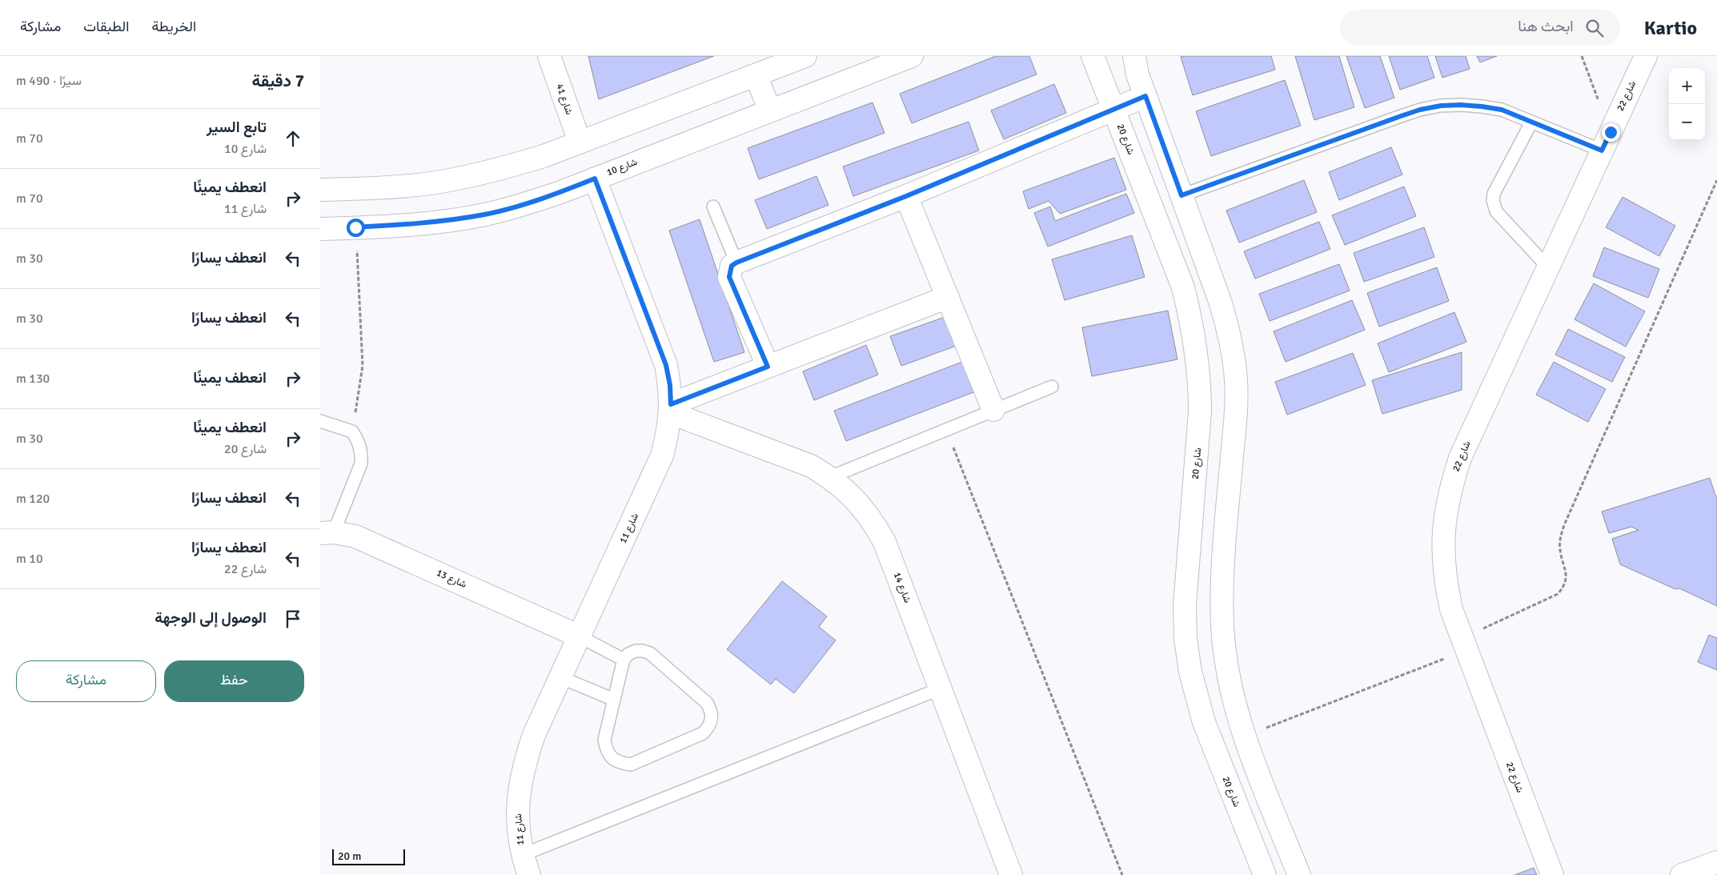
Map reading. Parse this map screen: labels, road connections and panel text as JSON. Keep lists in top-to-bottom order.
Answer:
{
  "streets": {
    "street": [
      "شارع 22",
      "شارع 41",
      "شارع 20",
      "شارع 10",
      "شارع 11",
      "شارع 13",
      "شارع 14"
    ]
  },
  "crossings": [
    ["شارع 10", "شارع 11"],
    ["شارع 11", "شارع 13"],
    ["شارع 11", "شارع 14"]
  ],
  "scale_bar": "20 m",
  "page": {
    "header": "Kartio",
    "search": "ابحث هنا",
    "nav": ["الخريطة", "الطبقات", "مشاركة"],
    "heading": ["7 دقيقة", "سيرًا · 490 m"],
    "map_buttons": ["+", "−"],
    "list": [
      ["تابع السير", "شارع 10", "70 m"],
      ["انعطف يمينًا", "شارع 11", "70 m"],
      ["انعطف يسارًا", "30 m"],
      ["انعطف يسارًا", "30 m"],
      ["انعطف يمينًا", "130 m"],
      ["انعطف يمينًا", "شارع 20", "30 m"],
      ["انعطف يسارًا", "120 m"],
      ["انعطف يسارًا", "شارع 22", "10 m"],
      "الوصول إلى الوجهة"
    ],
    "buttons": ["حفظ", "مشاركة"],
    "scale": "20 m"
  }
}
